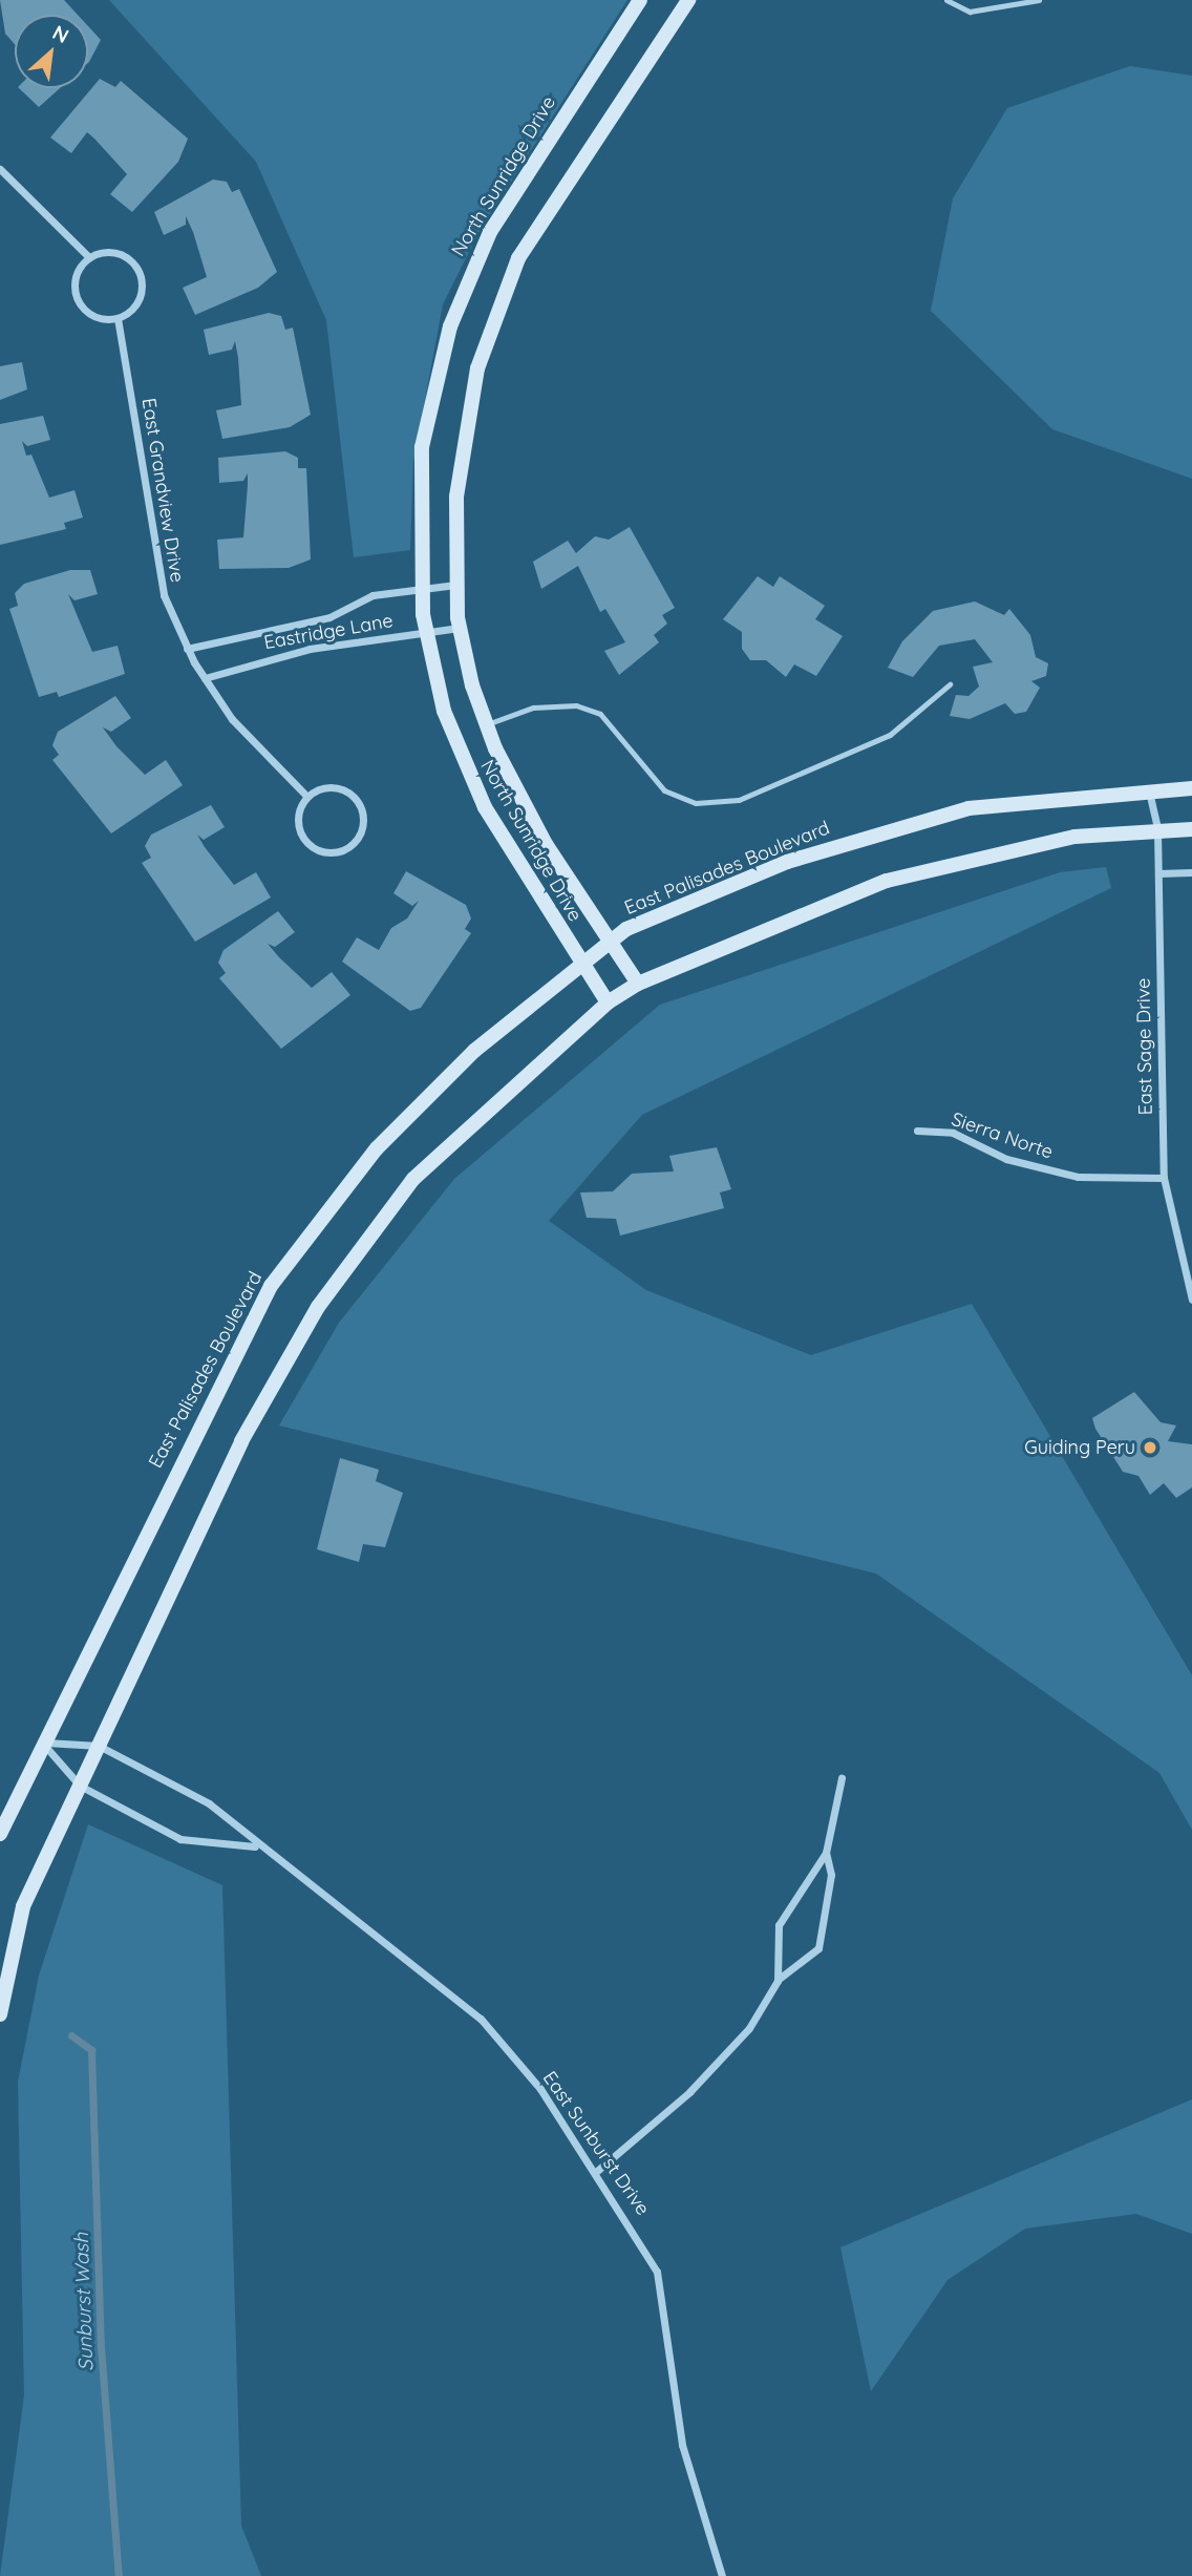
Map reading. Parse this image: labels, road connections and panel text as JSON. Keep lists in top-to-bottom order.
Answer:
{
  "streets": {
    "street": [
      "North Sunridge Drive",
      "East Grandview Drive",
      "Eastridge Lane",
      "East Palisades Boulevard",
      "East Sage Drive",
      "Sierra Norte",
      "East Sunburst Drive"
    ]
  },
  "crossings": [
    ["North Sunridge Drive", "Eastridge Lane"],
    ["North Sunridge Drive", "East Palisades Boulevard"],
    ["East Grandview Drive", "Eastridge Lane"],
    ["East Palisades Boulevard", "East Sage Drive"],
    ["East Palisades Boulevard", "East Sunburst Drive"],
    ["East Sage Drive", "Sierra Norte"]
  ],
  "water": ["Sunburst Wash"],
  "places": ["Guiding Peru"],
  "north": "top right"
}
